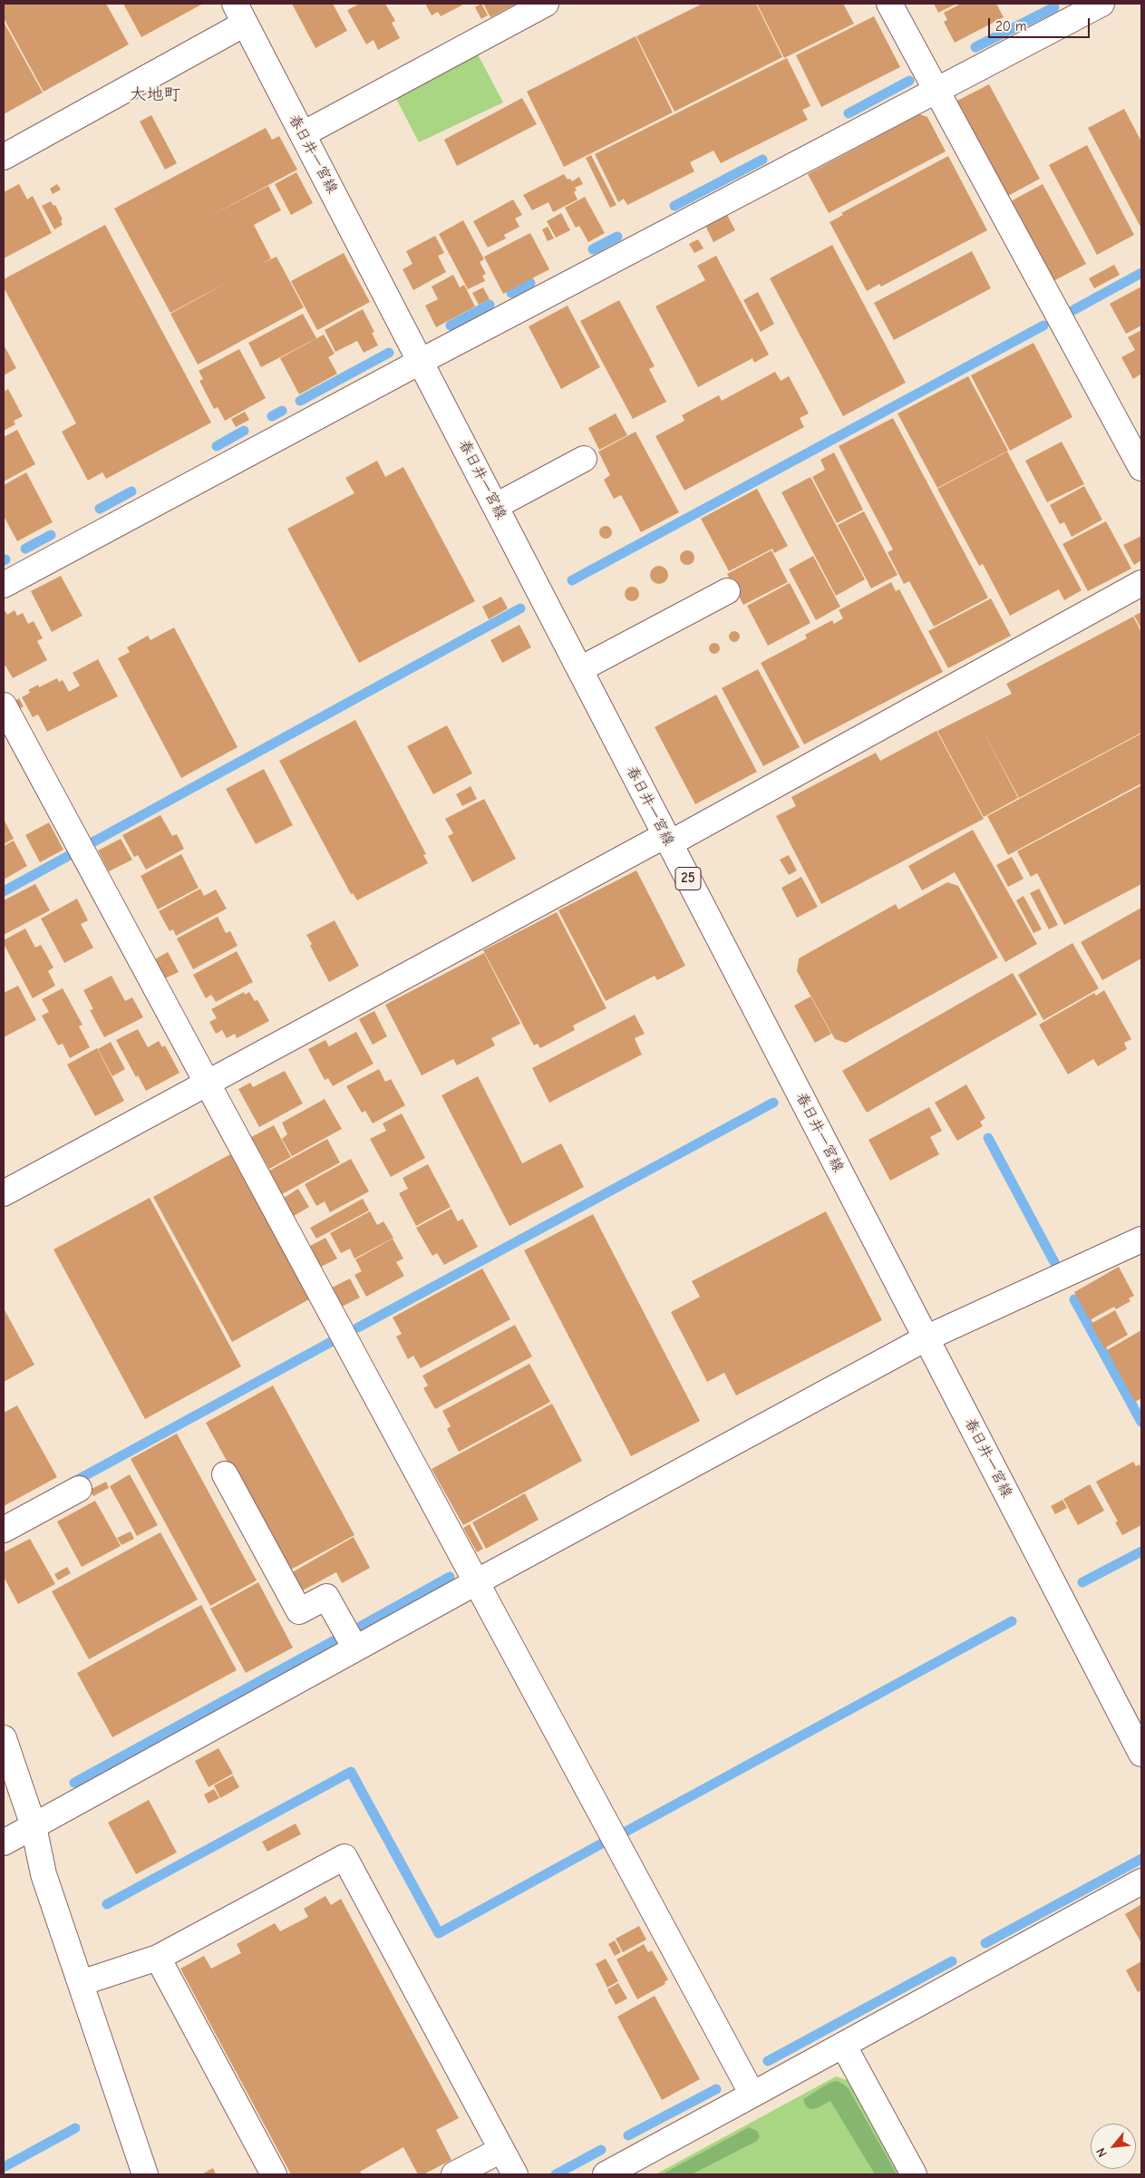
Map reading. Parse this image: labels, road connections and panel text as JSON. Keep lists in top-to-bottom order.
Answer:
{
  "streets": {
    "street": ["春日井一宮線", "25"]
  },
  "districts": ["大地町"],
  "scale_bar": "20 m",
  "north": "bottom left"
}
